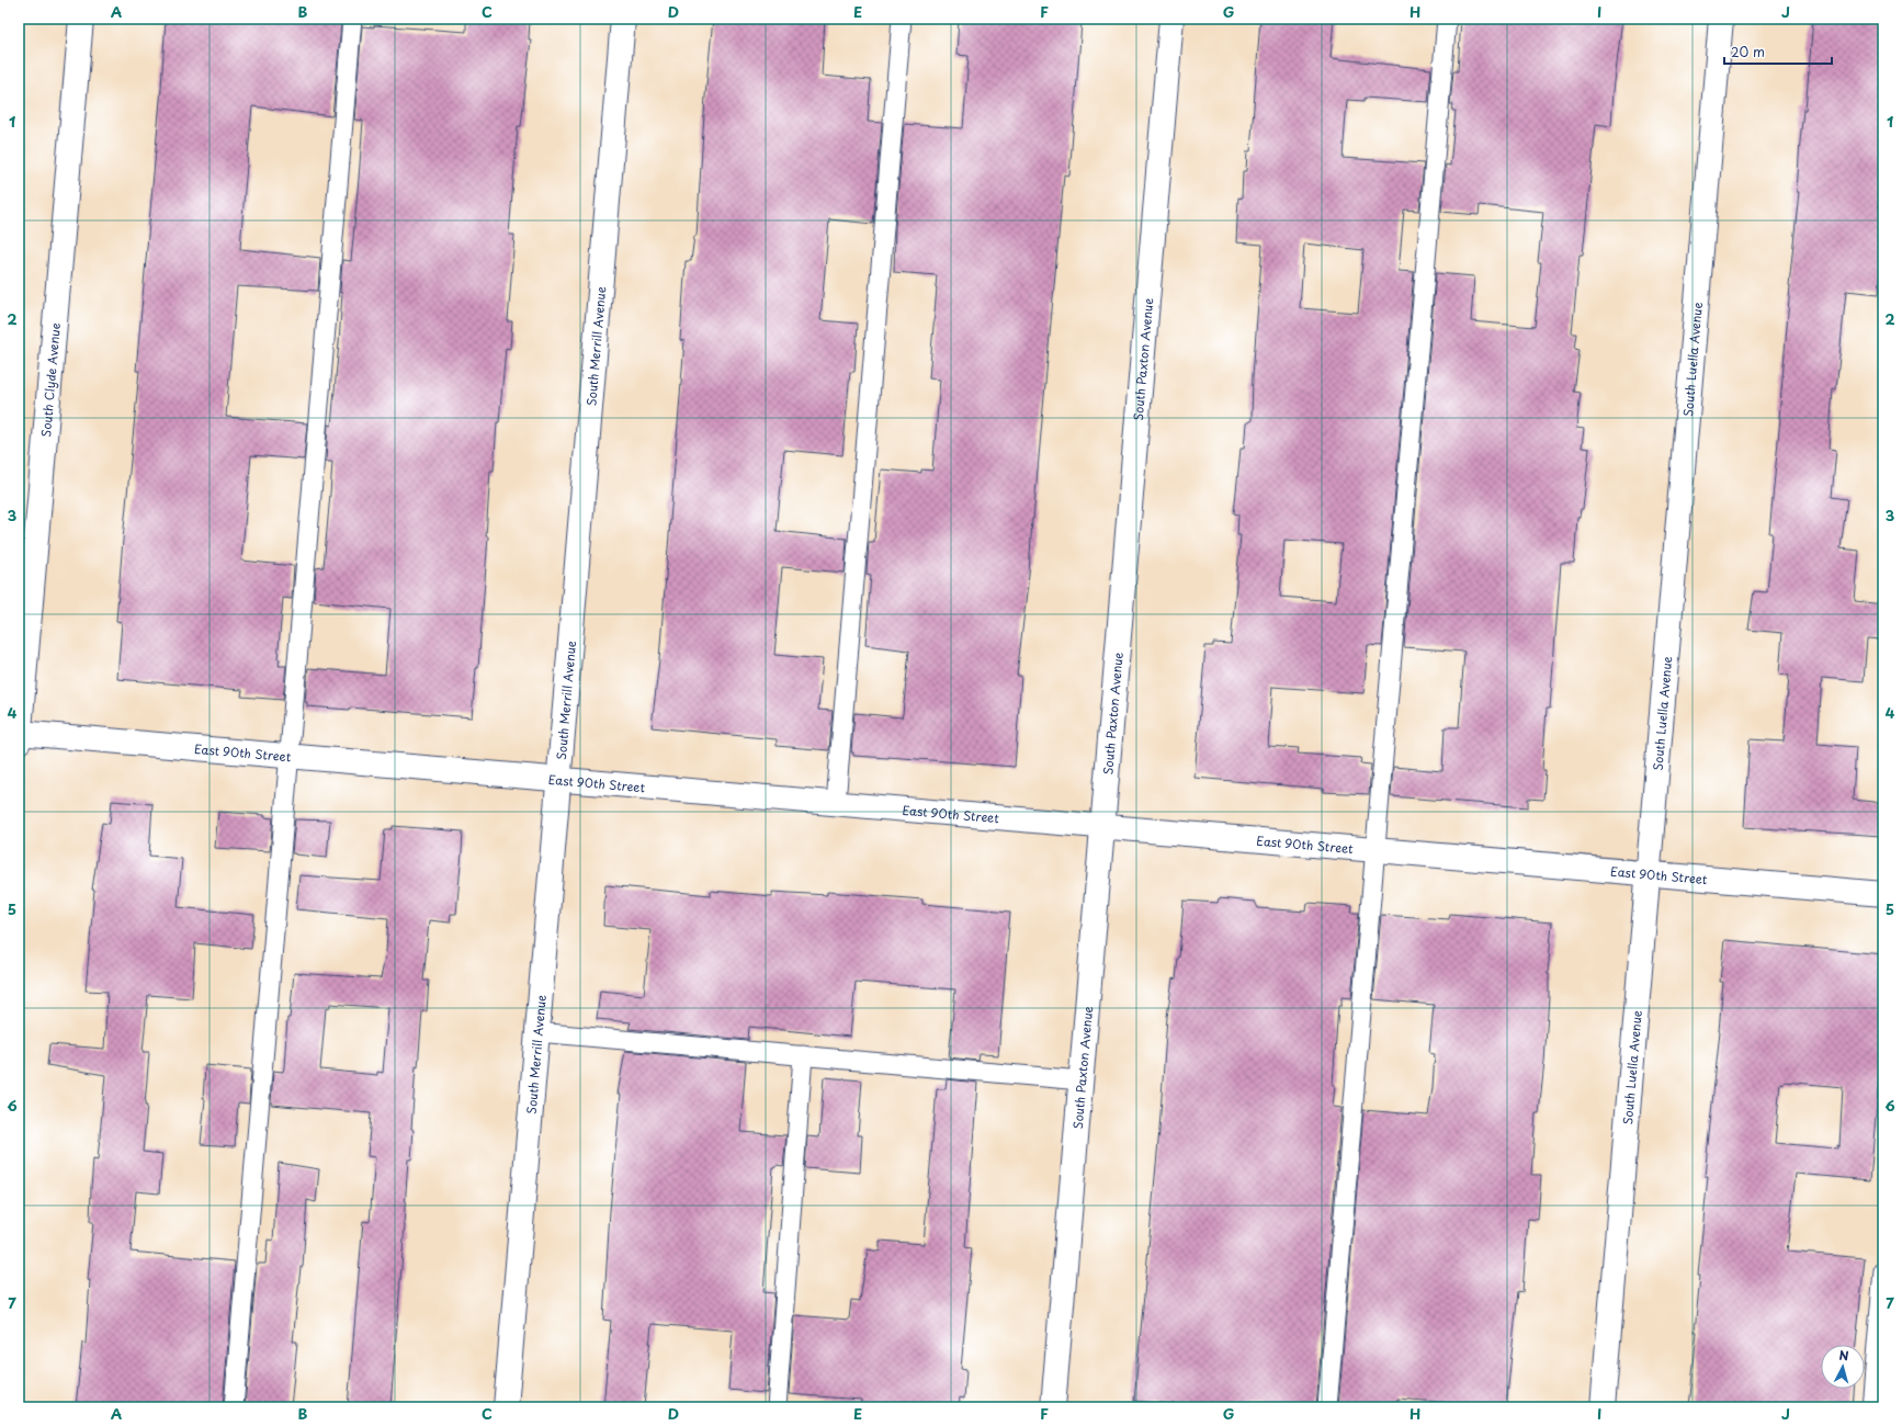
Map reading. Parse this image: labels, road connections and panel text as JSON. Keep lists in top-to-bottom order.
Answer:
{
  "streets": {
    "street": [
      "South Merrill Avenue",
      "South Paxton Avenue",
      "South Luella Avenue",
      "South Clyde Avenue",
      "East 90th Street"
    ]
  },
  "crossings": [
    ["South Merrill Avenue", "East 90th Street"],
    ["South Paxton Avenue", "East 90th Street"],
    ["South Luella Avenue", "East 90th Street"],
    ["South Clyde Avenue", "East 90th Street"]
  ],
  "scale_bar": "20 m",
  "north": "top",
  "grid": {
    "columns": [
      "A",
      "B",
      "C",
      "D",
      "E",
      "F",
      "G",
      "H",
      "I",
      "J"
    ],
    "rows": [
      "1",
      "2",
      "3",
      "4",
      "5",
      "6",
      "7"
    ]
  }
}
